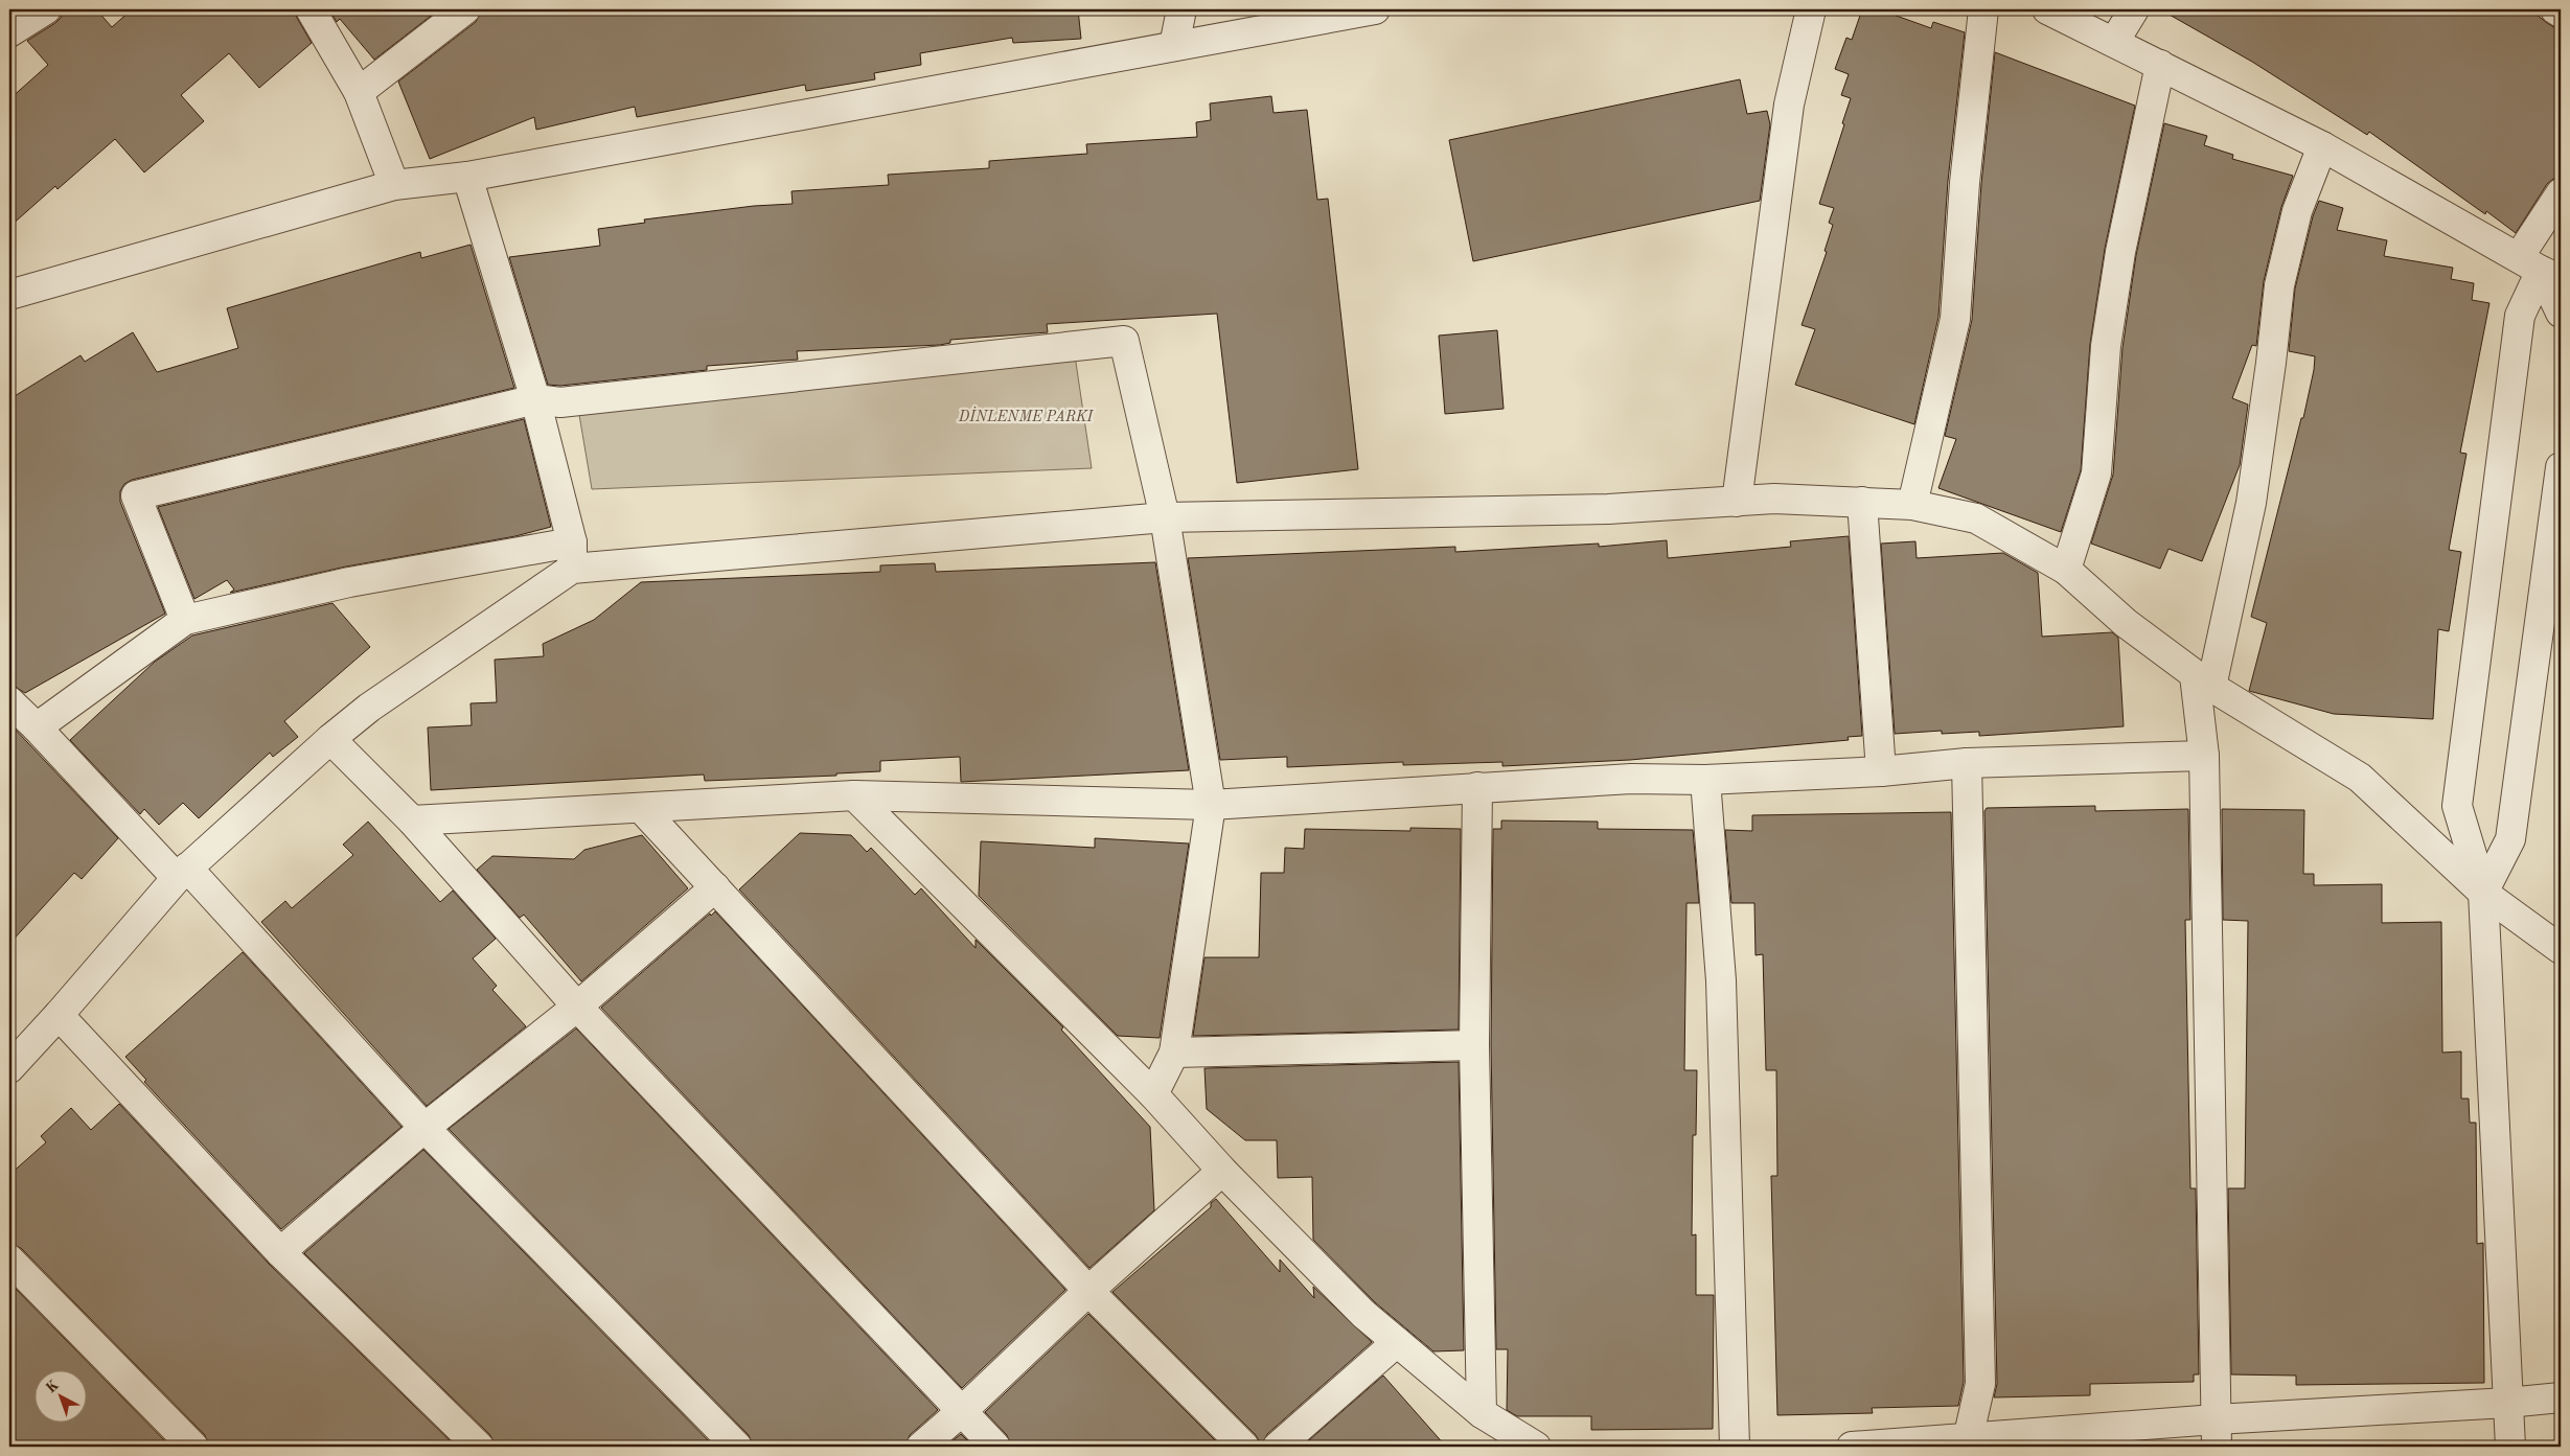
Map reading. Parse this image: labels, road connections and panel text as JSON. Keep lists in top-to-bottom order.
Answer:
{
  "parks": ["DİNLENME PARKI"],
  "north": "top left"
}
